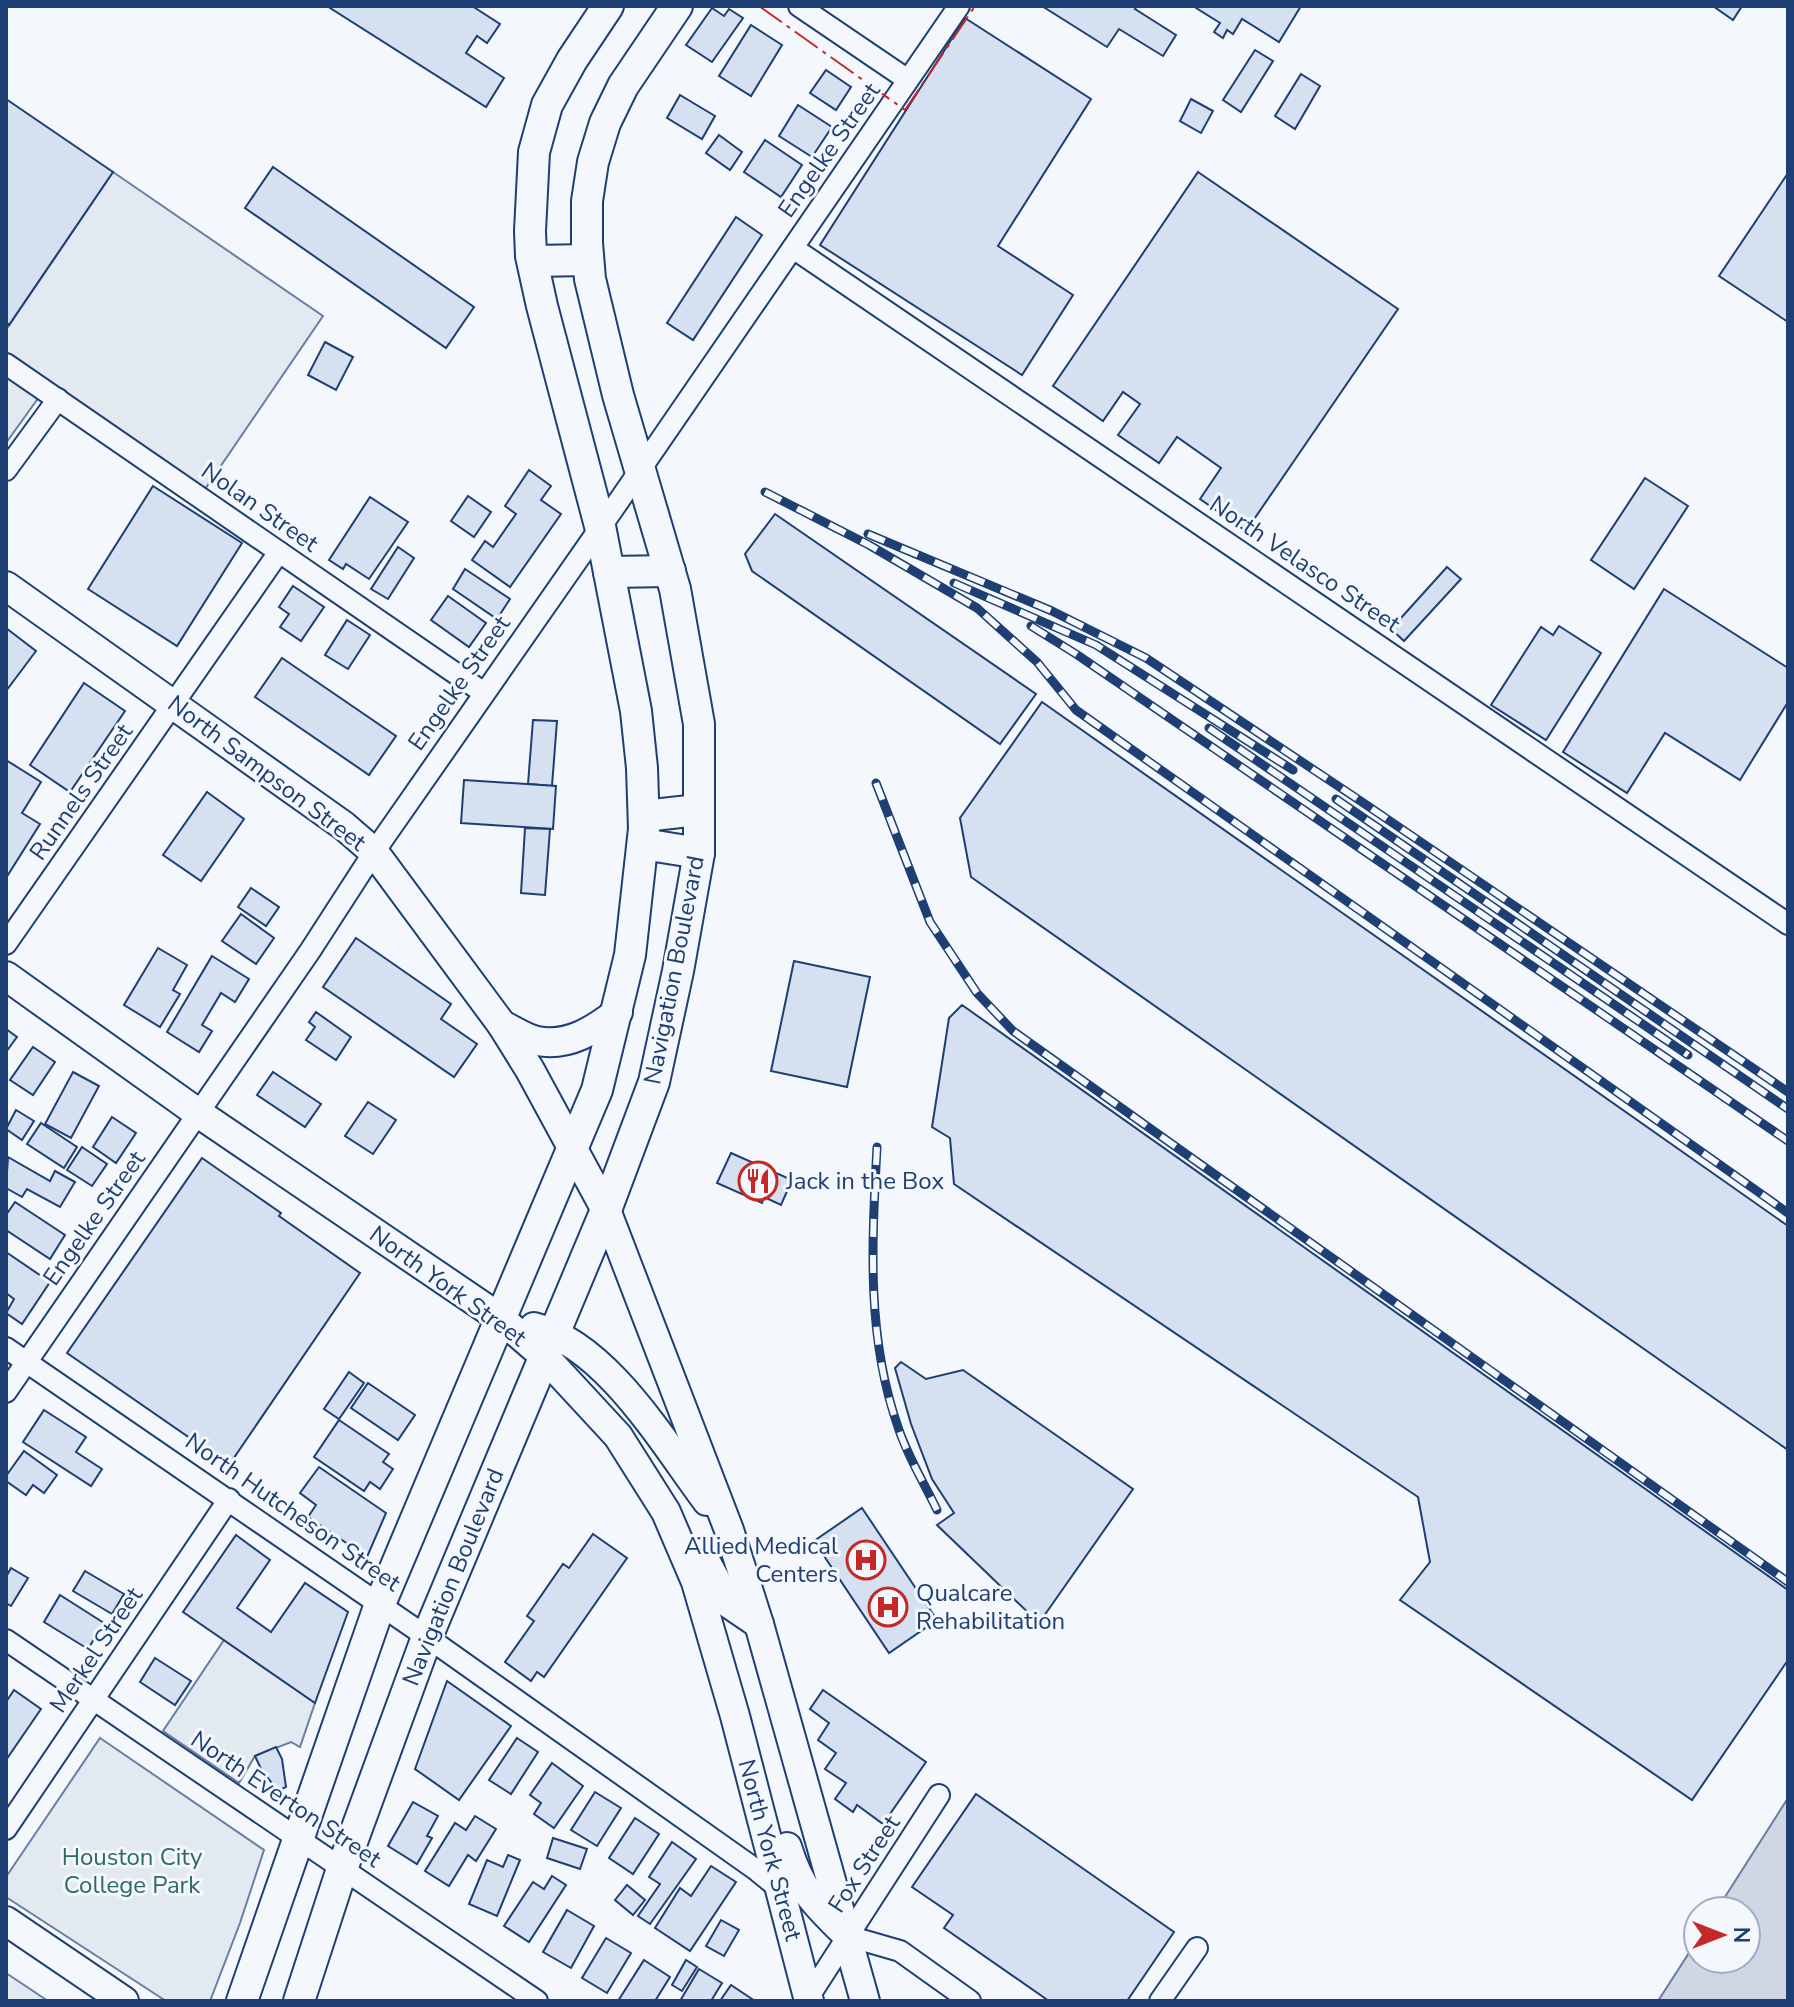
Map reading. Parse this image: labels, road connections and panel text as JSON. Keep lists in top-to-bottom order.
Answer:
{
  "streets": {
    "main road": ["North Sampson Street", "Navigation Boulevard", "North York Street"],
    "street": [
      "Engelke Street",
      "Nolan Street",
      "North Velasco Street",
      "Runnels Street",
      "North Hutcheson Street",
      "Merkel Street",
      "North Everton Street",
      "Fox Street"
    ]
  },
  "crossings": [
    ["Engelke Street", "Nolan Street"],
    ["Engelke Street", "North Velasco Street"],
    ["Engelke Street", "North Sampson Street"],
    ["Engelke Street", "Navigation Boulevard"],
    ["Engelke Street", "North York Street"],
    ["Engelke Street", "North Hutcheson Street"],
    ["Nolan Street", "Runnels Street"],
    ["North Sampson Street", "Runnels Street"],
    ["North Sampson Street", "Navigation Boulevard"],
    ["North Sampson Street", "North York Street"],
    ["Navigation Boulevard", "North York Street"],
    ["Navigation Boulevard", "North Hutcheson Street"],
    ["Navigation Boulevard", "North Everton Street"],
    ["North York Street", "North Hutcheson Street"],
    ["North York Street", "Fox Street"],
    ["North Hutcheson Street", "Merkel Street"],
    ["Merkel Street", "North Everton Street"]
  ],
  "parks": ["Houston City College Park"],
  "places": {
    "restaurant": ["Jack in the Box"],
    "hospital": ["Allied Medical Centers", "Qualcare Rehabilitation"]
  },
  "north": "right"
}
